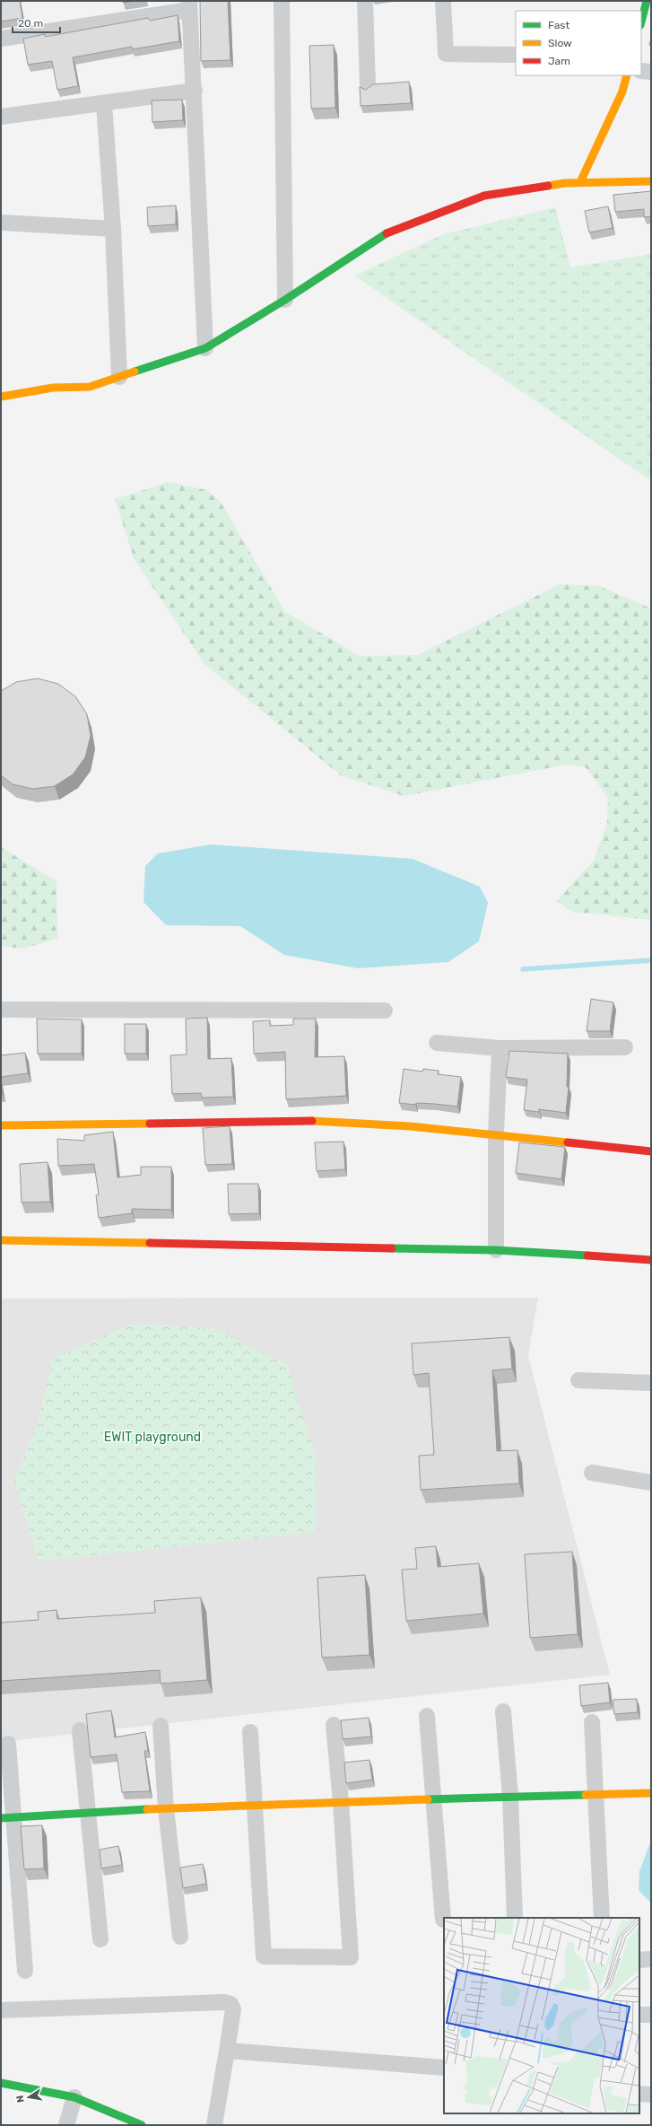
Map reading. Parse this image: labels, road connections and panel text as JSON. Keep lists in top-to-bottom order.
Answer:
{
  "parks": ["EWIT playground"],
  "legend": ["Fast", "Slow", "Jam"],
  "scale_bar": "20 m",
  "north": "left"
}
